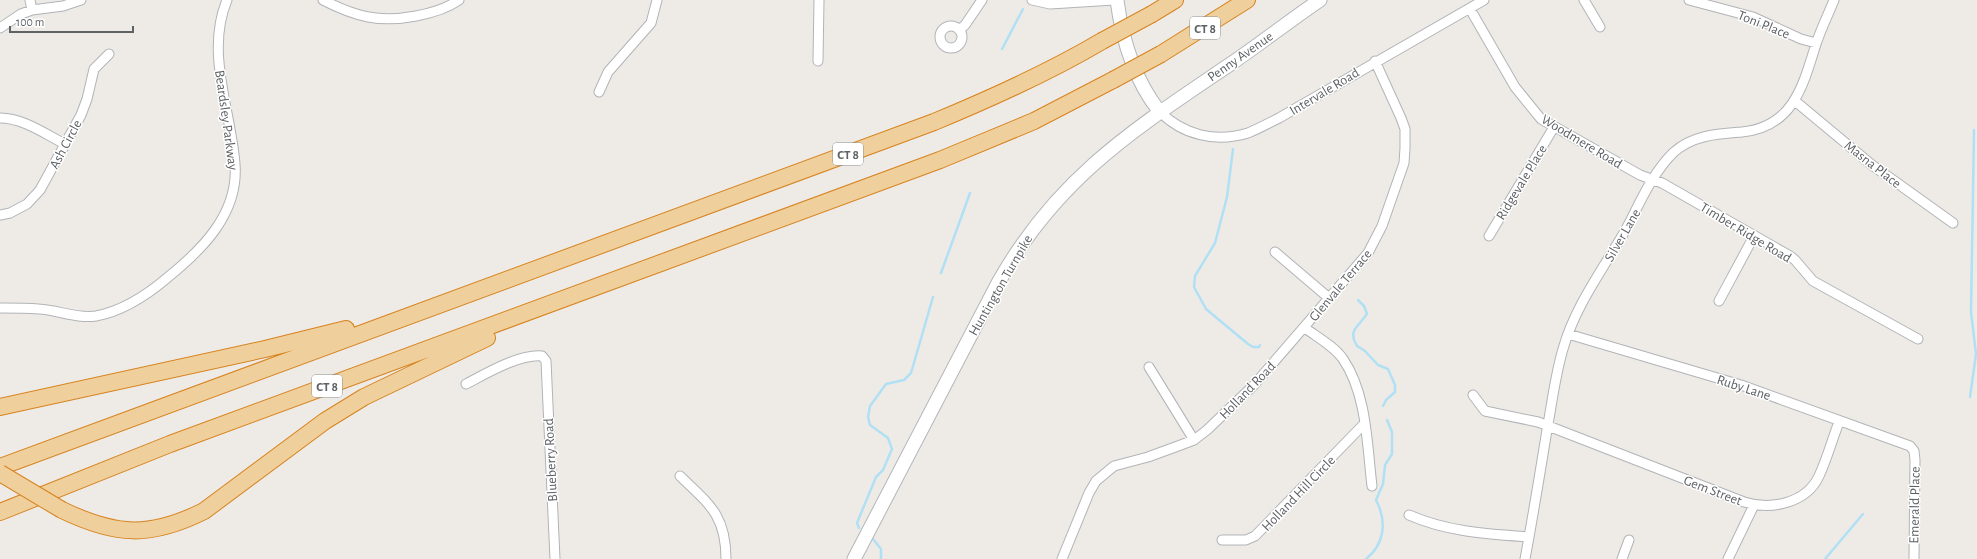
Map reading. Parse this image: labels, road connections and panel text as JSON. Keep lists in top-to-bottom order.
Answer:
{
  "streets": {
    "highway": ["CT 8"],
    "main road": ["Penny Avenue", "Huntington Turnpike"],
    "street": [
      "Toni Place",
      "Intervale Road",
      "Beardsley Parkway",
      "Woodmere Road",
      "Ash Circle",
      "Masna Place",
      "Ridgevale Place",
      "Timber Ridge Road",
      "Silver Lane",
      "Glenvale Terrace",
      "Ruby Lane",
      "Holland Road",
      "Blueberry Road",
      "Gem Street",
      "Holland Hill Circle",
      "Emerald Place"
    ]
  },
  "crossings": [
    ["Toni Place", "Silver Lane"],
    ["Penny Avenue", "Intervale Road"],
    ["Penny Avenue", "Huntington Turnpike"],
    ["Intervale Road", "Woodmere Road"],
    ["Intervale Road", "Huntington Turnpike"],
    ["Intervale Road", "Glenvale Terrace"],
    ["Woodmere Road", "Ridgevale Place"],
    ["Woodmere Road", "Timber Ridge Road"],
    ["Woodmere Road", "Silver Lane"],
    ["Masna Place", "Silver Lane"],
    ["Timber Ridge Road", "Silver Lane"],
    ["Silver Lane", "Ruby Lane"],
    ["Silver Lane", "Gem Street"],
    ["Glenvale Terrace", "Holland Road"],
    ["Ruby Lane", "Gem Street"],
    ["Ruby Lane", "Emerald Place"]
  ],
  "scale_bar": "100 m"
}
